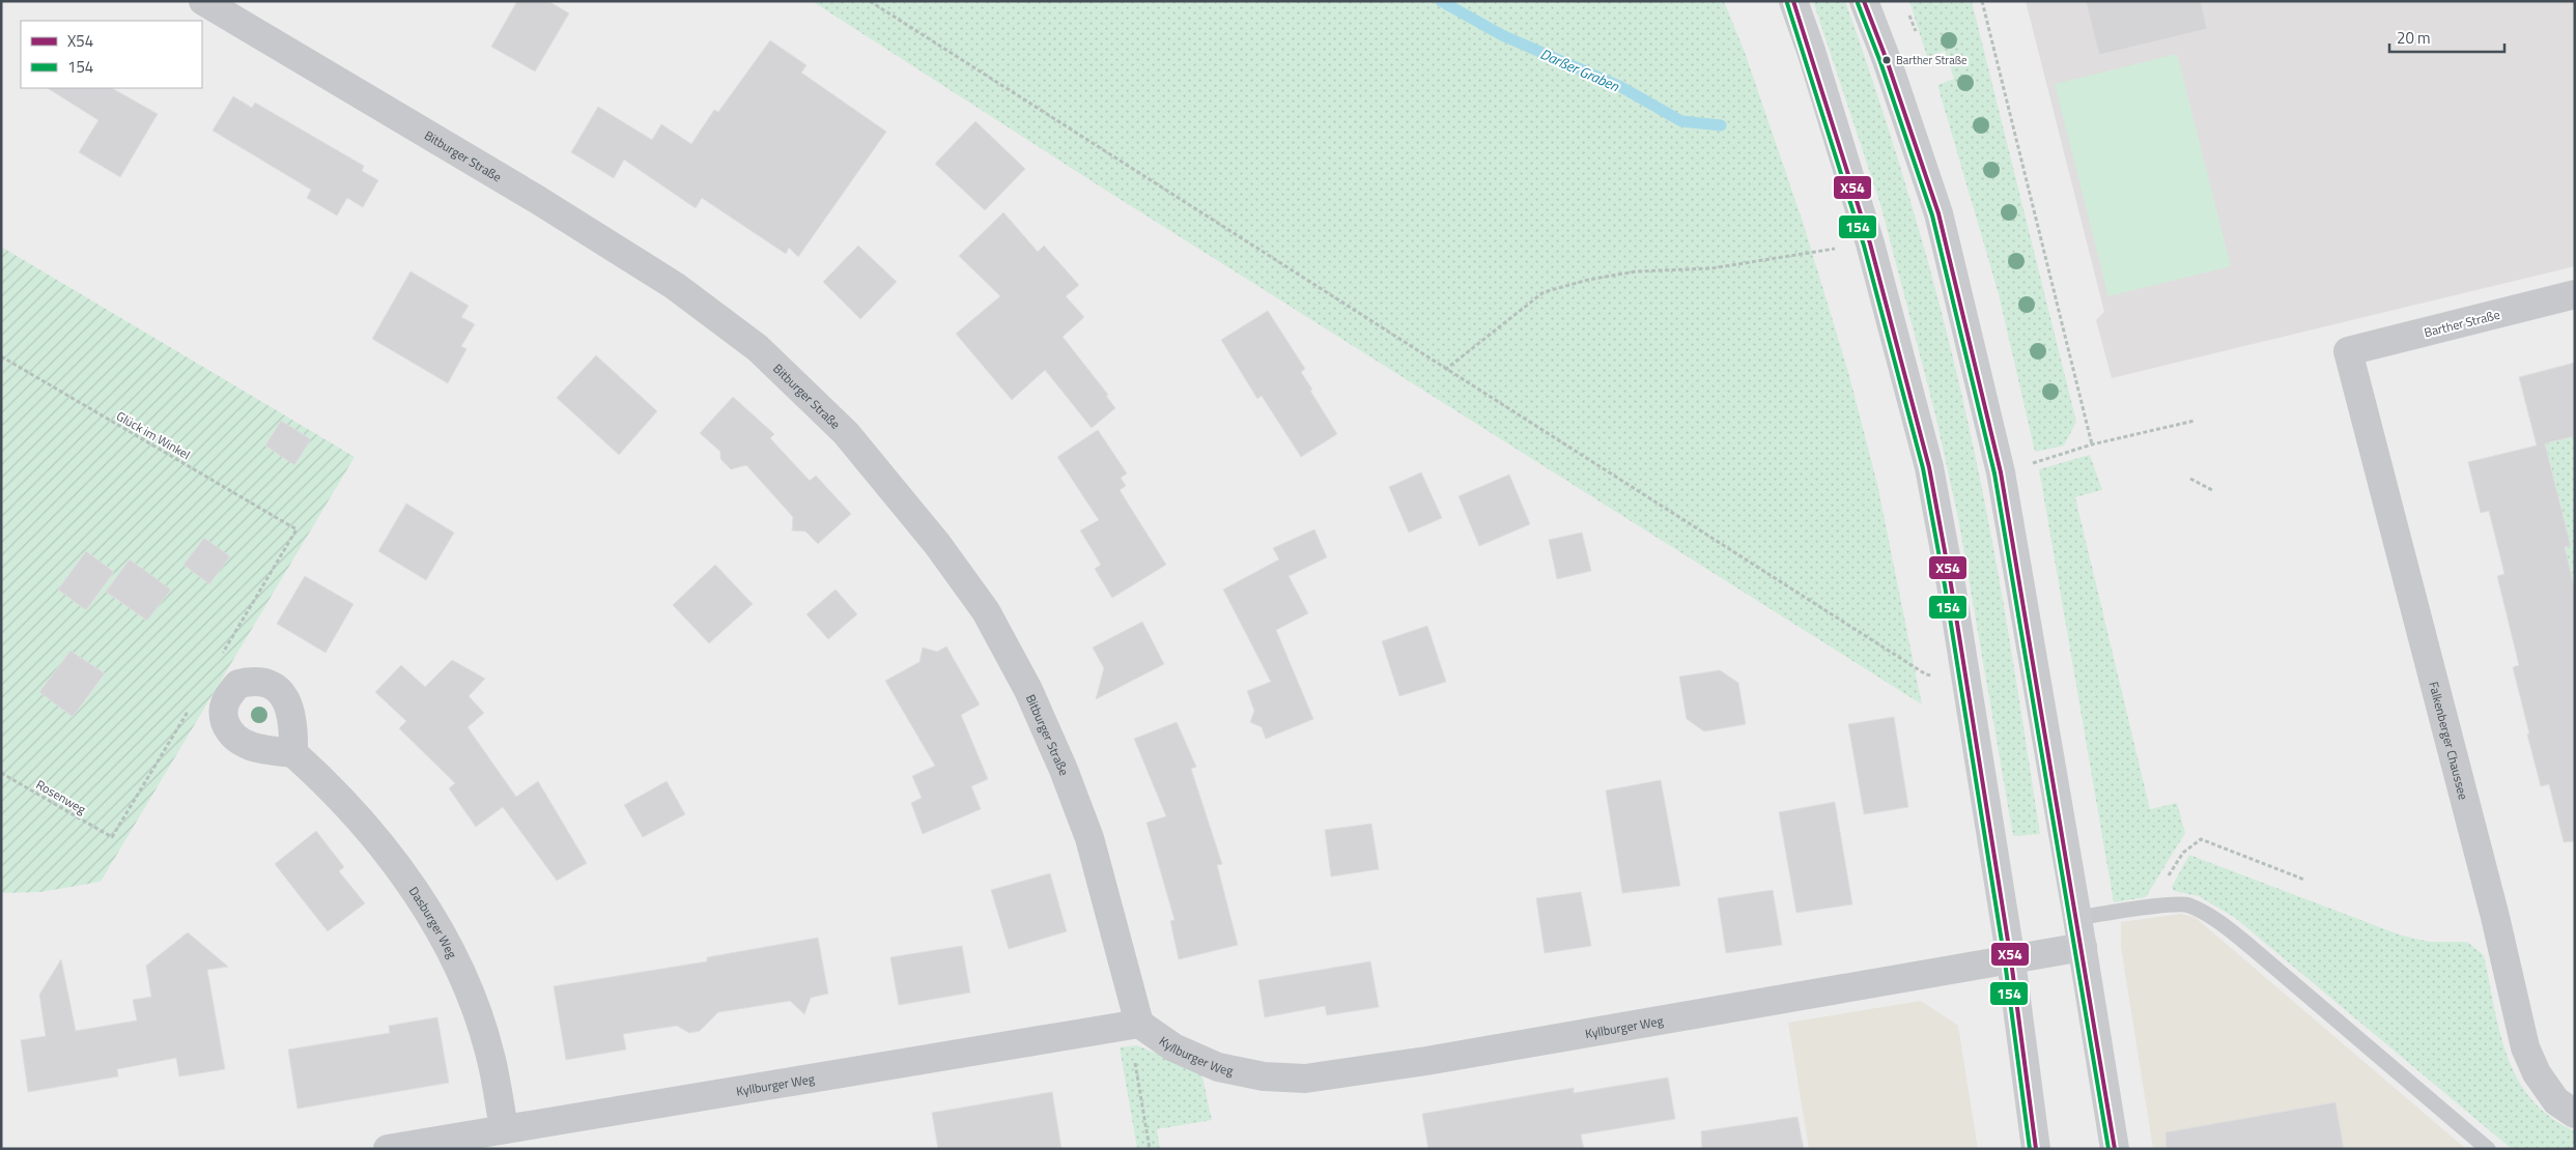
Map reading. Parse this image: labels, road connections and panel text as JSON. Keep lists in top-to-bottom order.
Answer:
{
  "streets": {
    "street": [
      "Bitburger Straße",
      "Barther Straße",
      "Falkenberger Chaussee",
      "Dasburger Weg",
      "Kyllburger Weg"
    ],
    "path": ["Glück im Winkel", "Rosenweg"]
  },
  "crossings": [
    ["Bitburger Straße", "Kyllburger Weg"],
    ["Barther Straße", "Falkenberger Chaussee"],
    ["Dasburger Weg", "Kyllburger Weg"]
  ],
  "water": ["Darßer Graben"],
  "places": ["Barther Straße"],
  "lines": ["transit line X54", "transit line 154"],
  "legend": ["X54", "154"],
  "scale_bar": "20 m"
}
